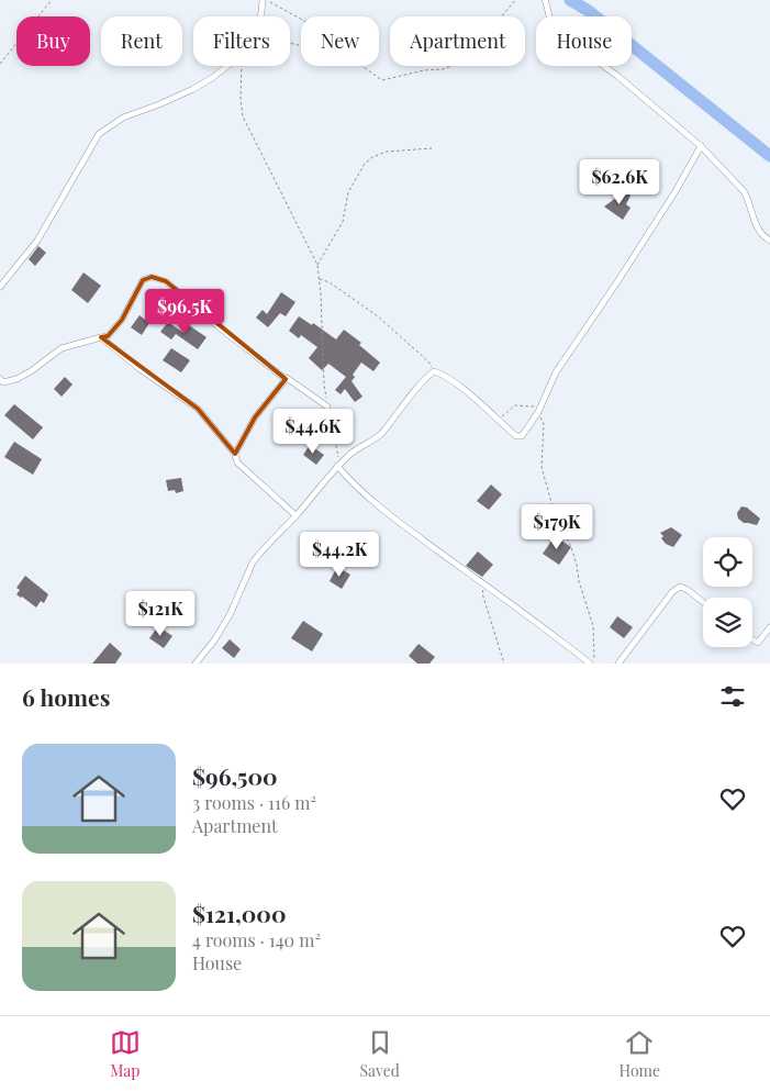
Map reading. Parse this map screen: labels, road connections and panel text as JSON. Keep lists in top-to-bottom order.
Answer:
{
  "page": {
    "chip": [
      "Buy",
      "Rent",
      "Filters",
      "New",
      "Apartment",
      "House"
    ],
    "price": [
      "$62.6K",
      "$96.5K",
      "$44.6K",
      "$179K",
      "$44.2K",
      "$121K"
    ],
    "heading": "6 homes",
    "list": [
      {
        "name": "$96,500",
        "note": "3 rooms · 116 m² · Apartment"
      },
      {
        "name": "$121,000",
        "note": "4 rooms · 140 m² · House"
      }
    ],
    "tabs": ["Map", "Saved", "Home"]
  }
}
